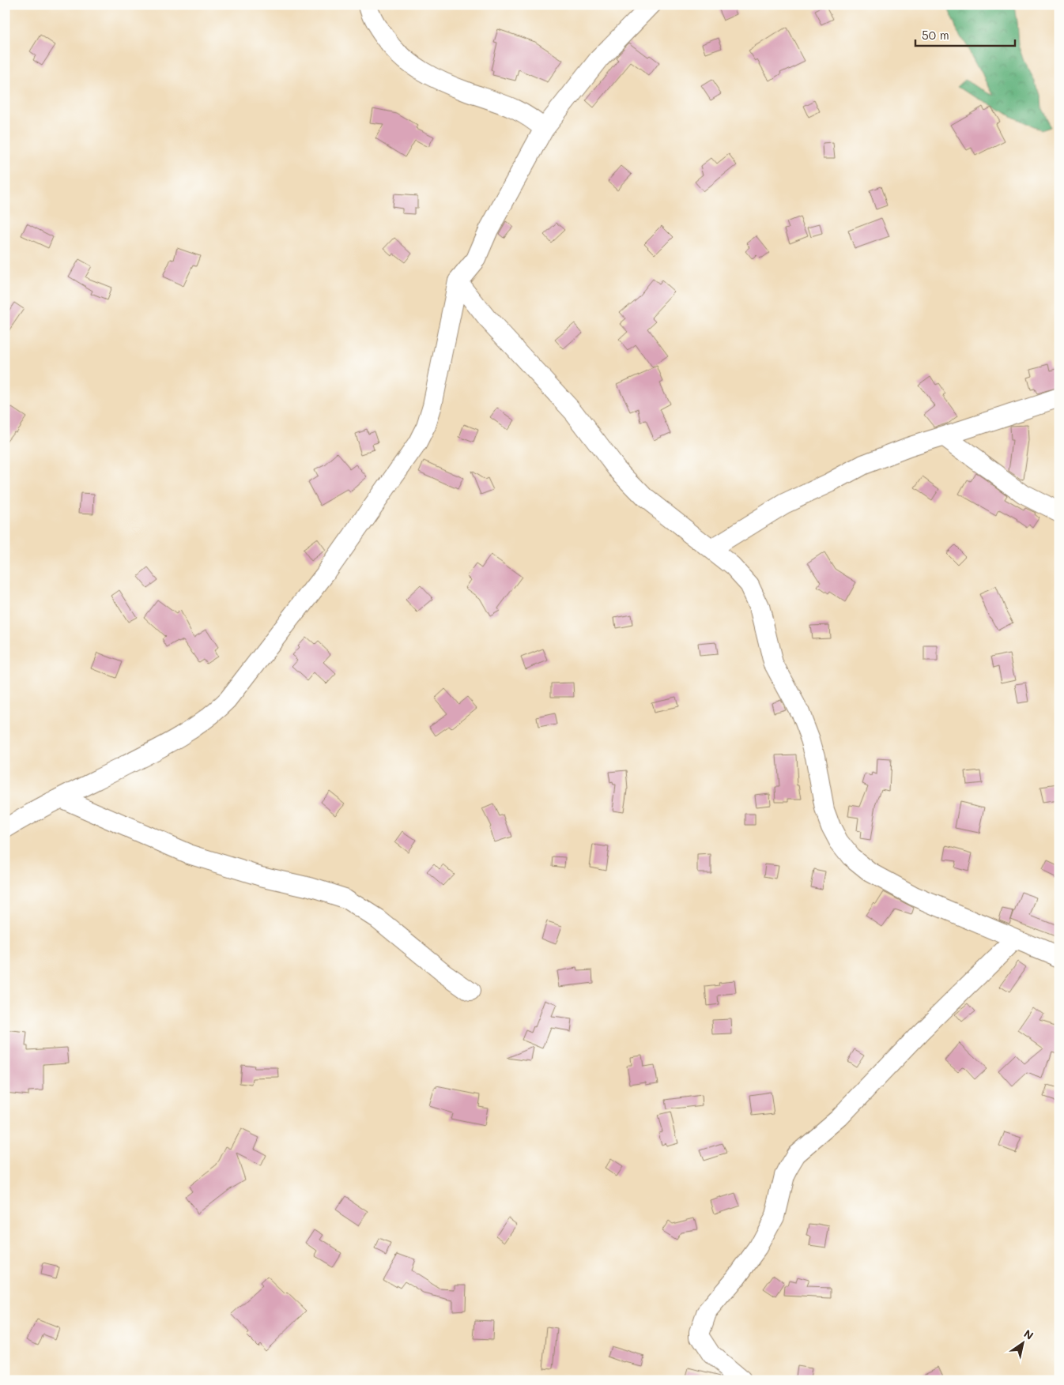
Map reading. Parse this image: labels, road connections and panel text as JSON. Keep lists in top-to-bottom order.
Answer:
{
  "scale_bar": "50 m",
  "north": "top right"
}
